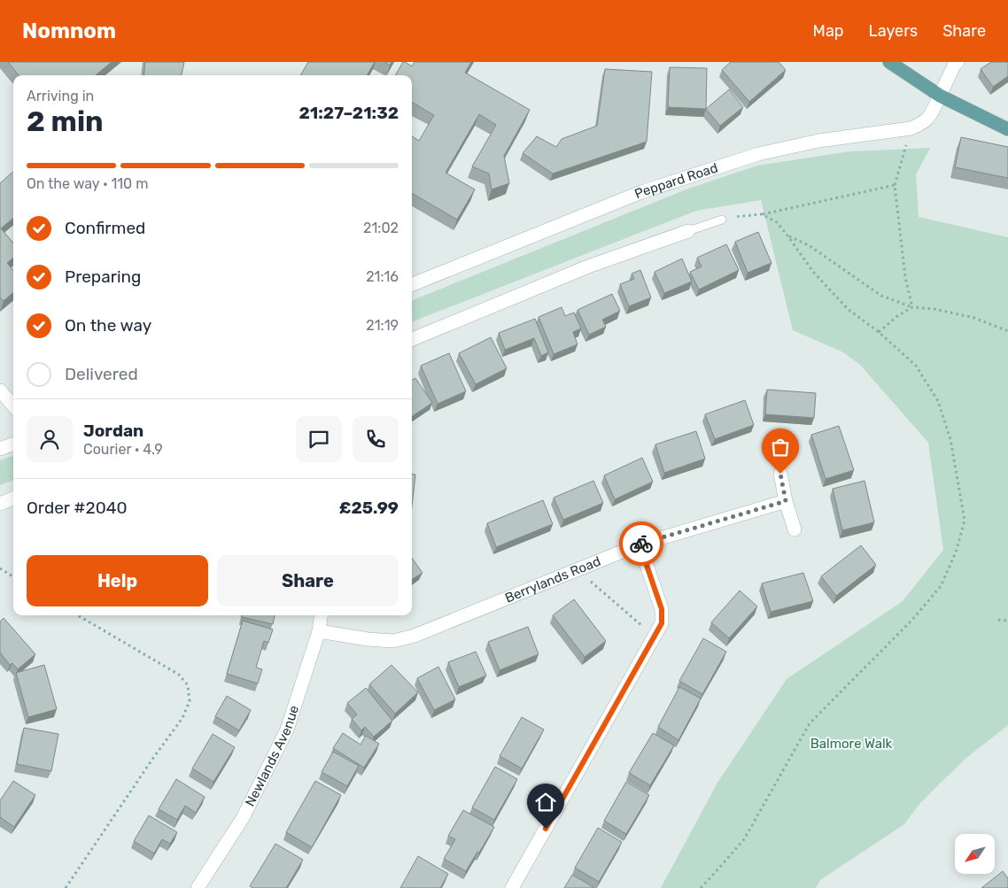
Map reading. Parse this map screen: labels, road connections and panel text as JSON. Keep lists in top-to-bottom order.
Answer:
{
  "streets": {
    "street": ["Peppard Road", "Berrylands Road", "Newlands Avenue"]
  },
  "crossings": [
    ["Berrylands Road", "Newlands Avenue"]
  ],
  "parks": ["Balmore Walk"],
  "north": "bottom left",
  "page": {
    "header": "Nomnom",
    "nav": ["Map", "Layers", "Share"],
    "heading": ["2 min", "Arriving in", "21:27–21:32"],
    "panel": [
      "Jordan",
      "Courier · 4.9",
      "Order #2040",
      "£25.99"
    ],
    "bar": "On the way · 110 m",
    "list": [
      ["Confirmed", "21:02"],
      ["Preparing", "21:16"],
      ["On the way", "21:19"],
      "Delivered"
    ],
    "buttons": ["Help", "Share"]
  }
}
